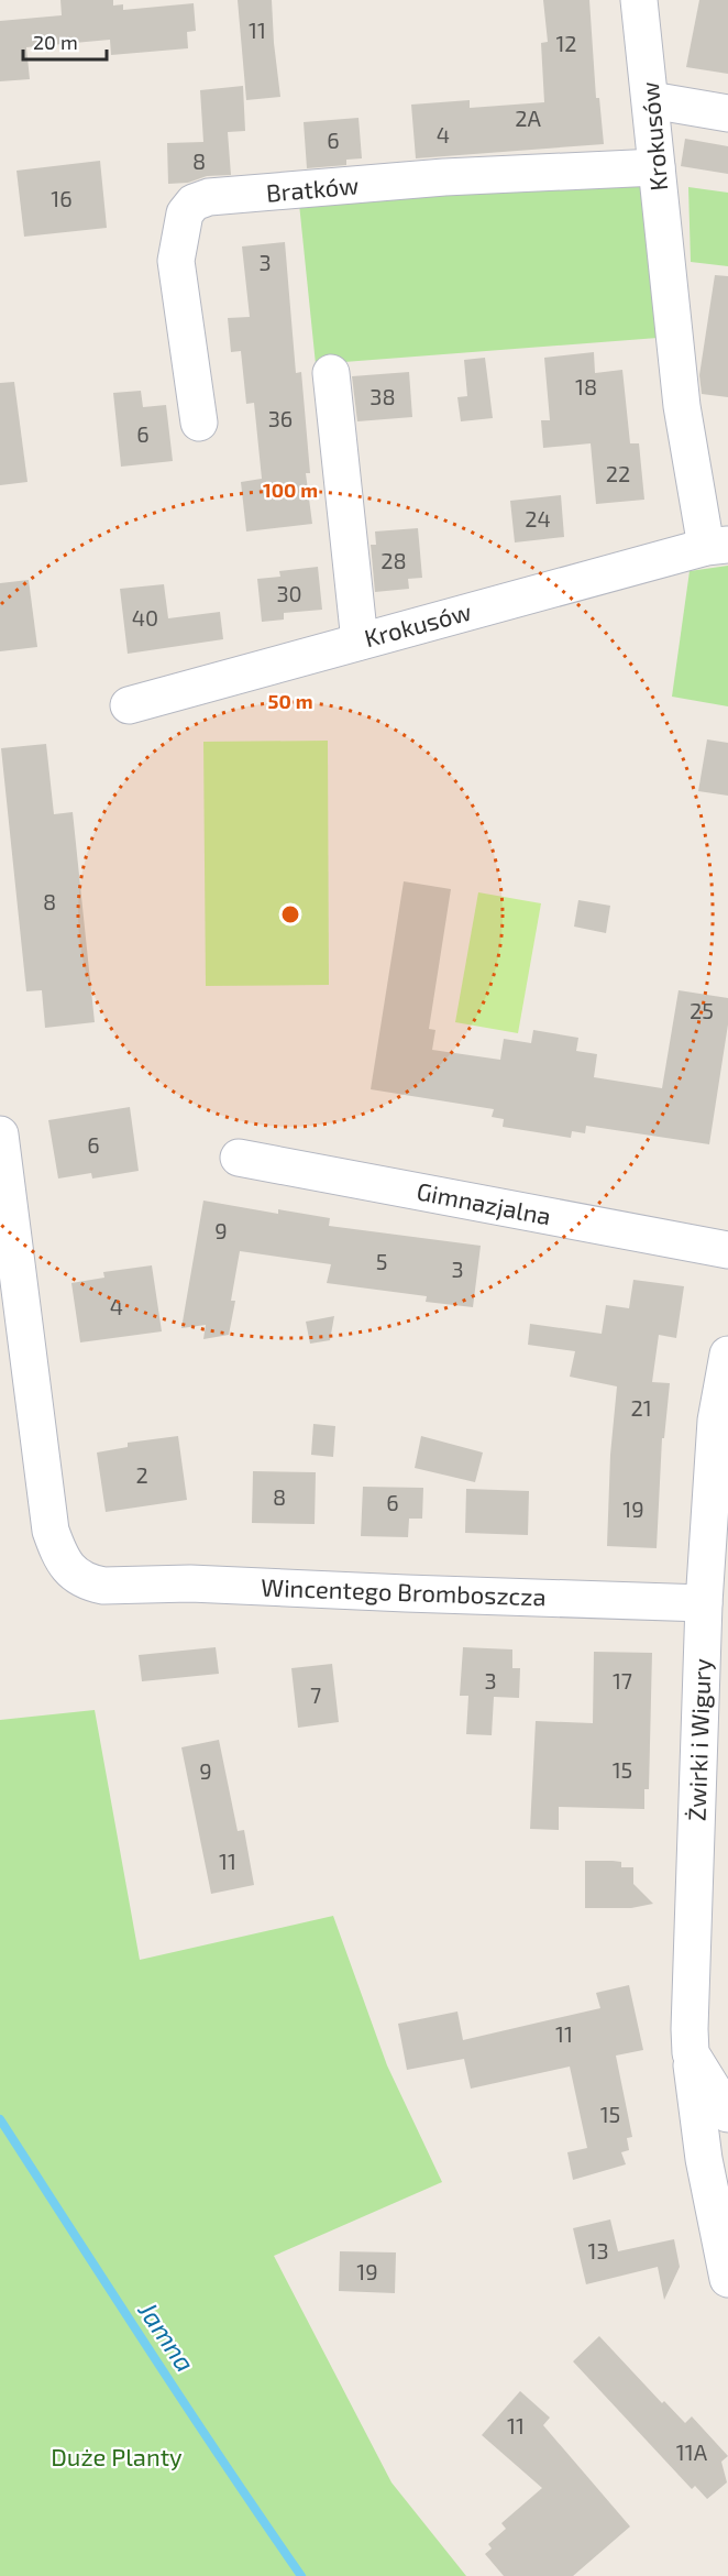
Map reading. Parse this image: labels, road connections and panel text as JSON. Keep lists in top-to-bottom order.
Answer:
{
  "streets": {
    "street": [
      "Krokusów",
      "Bratków",
      "Gimnazjalna",
      "Wincentego Bromboszcza",
      "Żwirki i Wigury"
    ]
  },
  "crossings": [
    ["Krokusów", "Bratków"],
    ["Wincentego Bromboszcza", "Żwirki i Wigury"]
  ],
  "water": ["Jamna"],
  "parks": ["Duże Planty"],
  "house_numbers": [
    "11",
    "12",
    "2A",
    "4",
    "6",
    "8",
    "16",
    "3",
    "18",
    "38",
    "36",
    "6",
    "22",
    "24",
    "28",
    "30",
    "40",
    "8",
    "25",
    "6",
    "9",
    "5",
    "3",
    "4",
    "21",
    "2",
    "8",
    "6",
    "19",
    "3",
    "17",
    "7",
    "15",
    "9",
    "11",
    "11",
    "15",
    "13",
    "19",
    "11",
    "11A"
  ],
  "scale_bar": "20 m",
  "rings": ["100 m", "50 m"]
}
